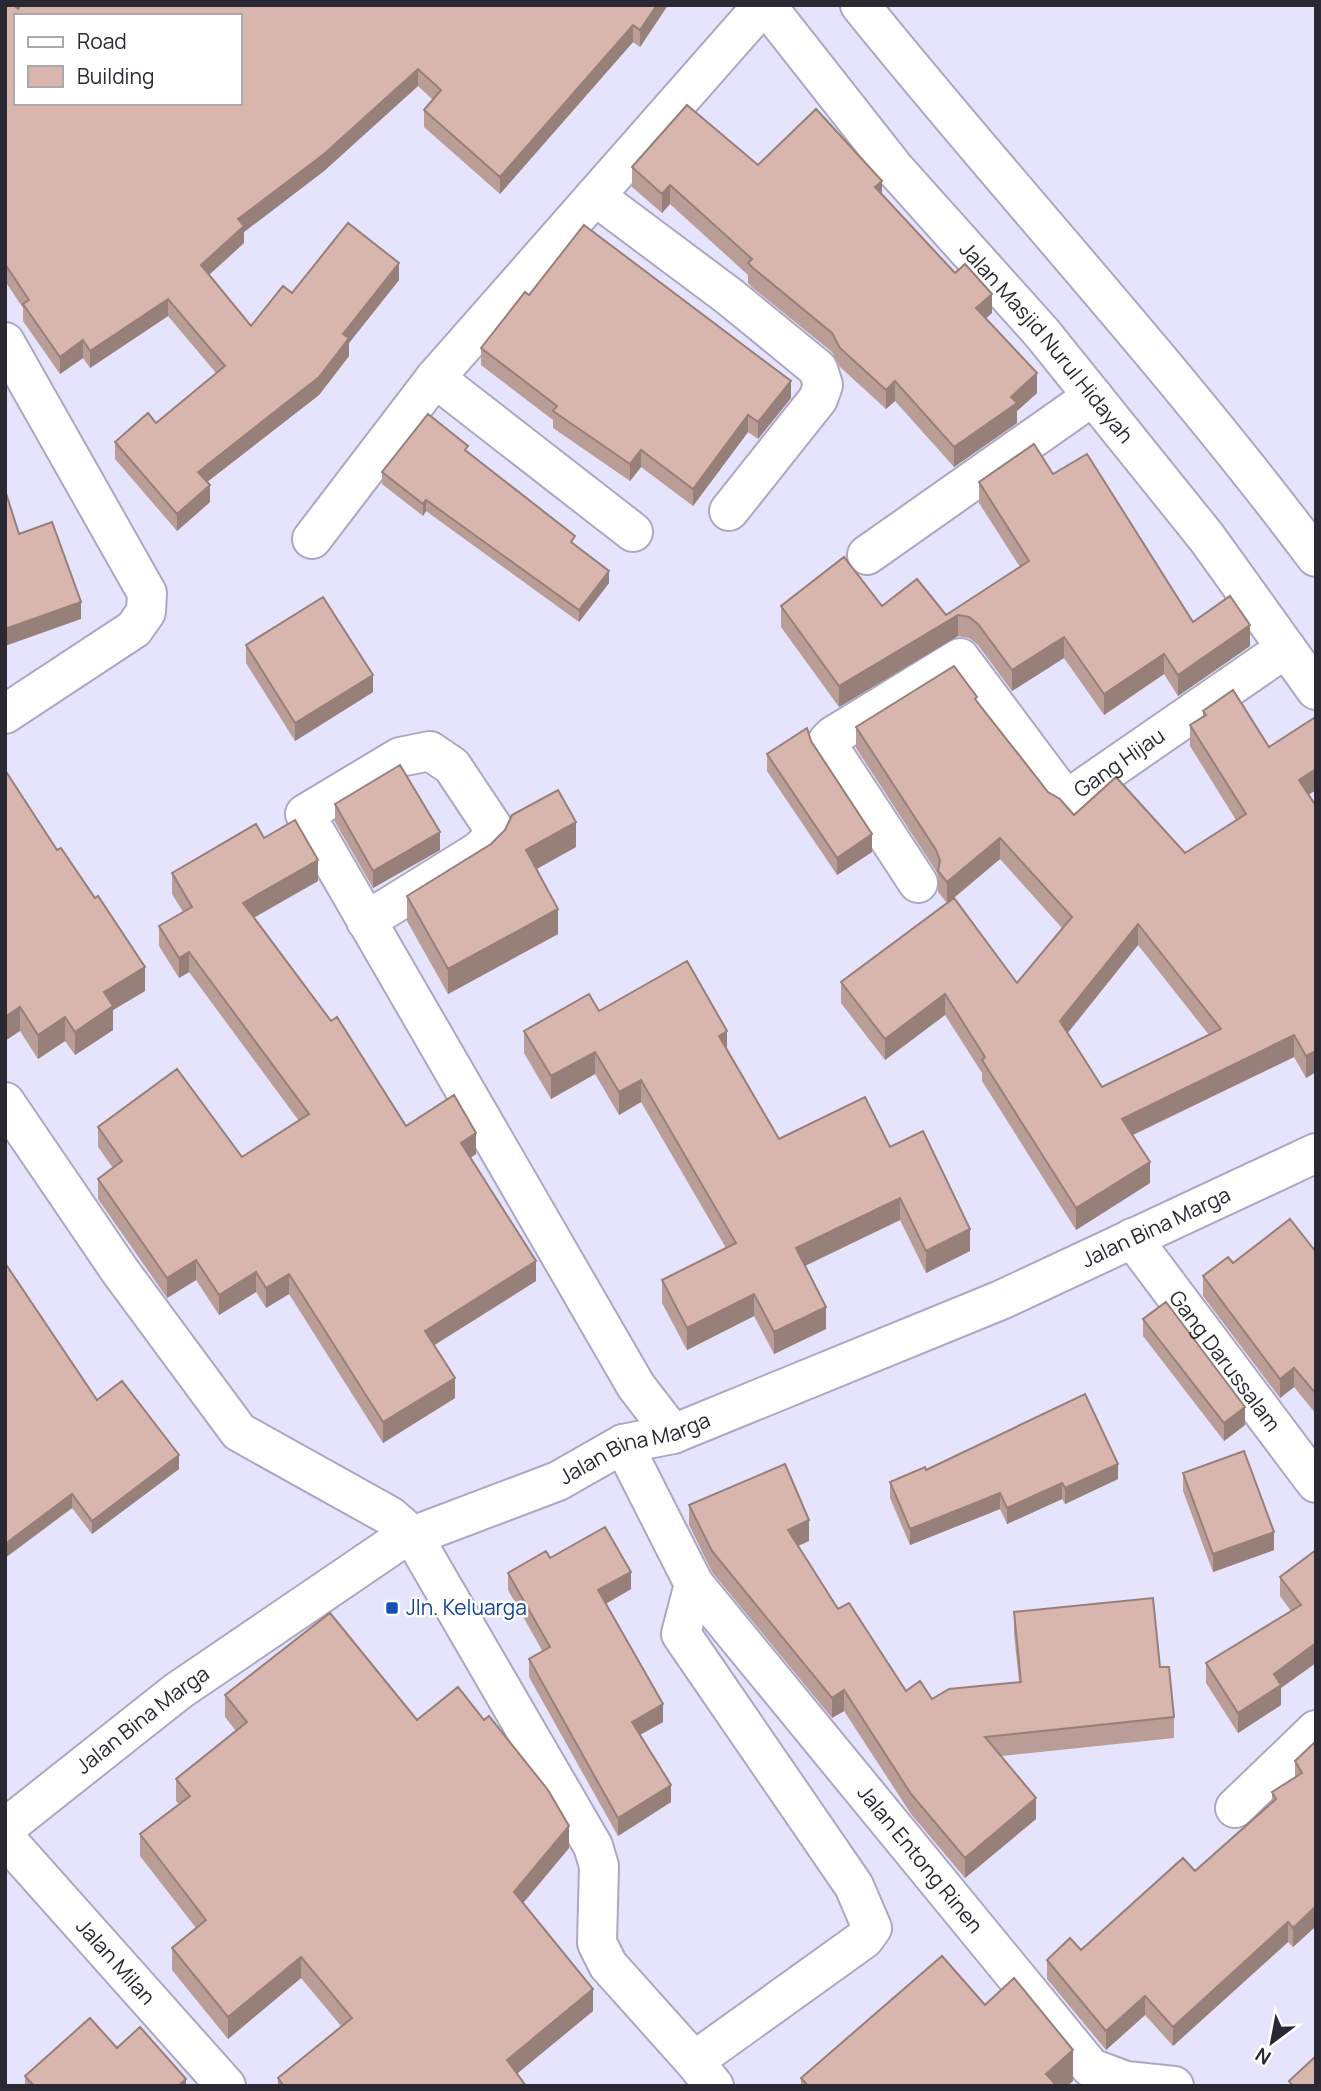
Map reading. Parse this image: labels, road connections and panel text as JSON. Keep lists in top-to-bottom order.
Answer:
{
  "streets": {
    "street": [
      "Jalan Masjid Nurul Hidayah",
      "Gang Hijau",
      "Jalan Bina Marga",
      "Gang Darussalam",
      "Jalan Entong Rinen",
      "Jalan Milan"
    ]
  },
  "crossings": [
    ["Jalan Masjid Nurul Hidayah", "Gang Hijau"],
    ["Jalan Bina Marga", "Gang Darussalam"],
    ["Jalan Bina Marga", "Jalan Entong Rinen"]
  ],
  "places": {
    "transit": ["Jln. Keluarga"]
  },
  "legend": ["Road", "Building"],
  "north": "bottom left"
}
